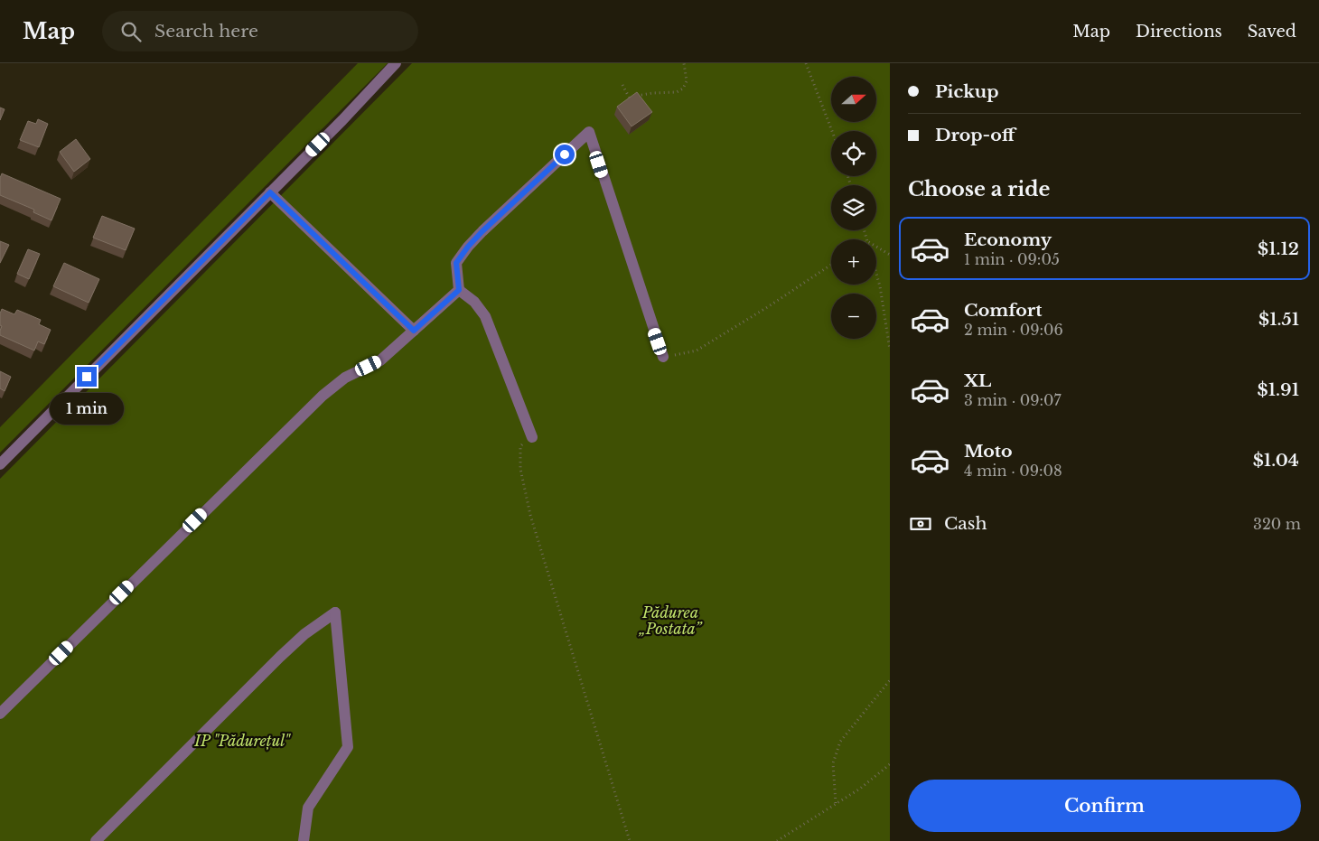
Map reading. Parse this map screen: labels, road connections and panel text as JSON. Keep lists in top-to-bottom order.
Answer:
{
  "parks": ["Pădurea „Postata”", "IP \"Pădurețul\""],
  "north": "right",
  "page": {
    "header": "Map",
    "search": "Search here",
    "nav": ["Map", "Directions", "Saved"],
    "banner": ["Pickup", "Drop-off"],
    "map_buttons": ["+", "−"],
    "heading": "Choose a ride",
    "list": [
      {
        "name": "Economy",
        "note": "1 min · 09:05",
        "value": "$1.12"
      },
      {
        "name": "Comfort",
        "note": "2 min · 09:06",
        "value": "$1.51"
      },
      {
        "name": "XL",
        "note": "3 min · 09:07",
        "value": "$1.91"
      },
      {
        "name": "Moto",
        "note": "4 min · 09:08",
        "value": "$1.04"
      }
    ],
    "bubble": "1 min",
    "pay": ["Cash", "320 m"],
    "buttons": "Confirm"
  }
}
